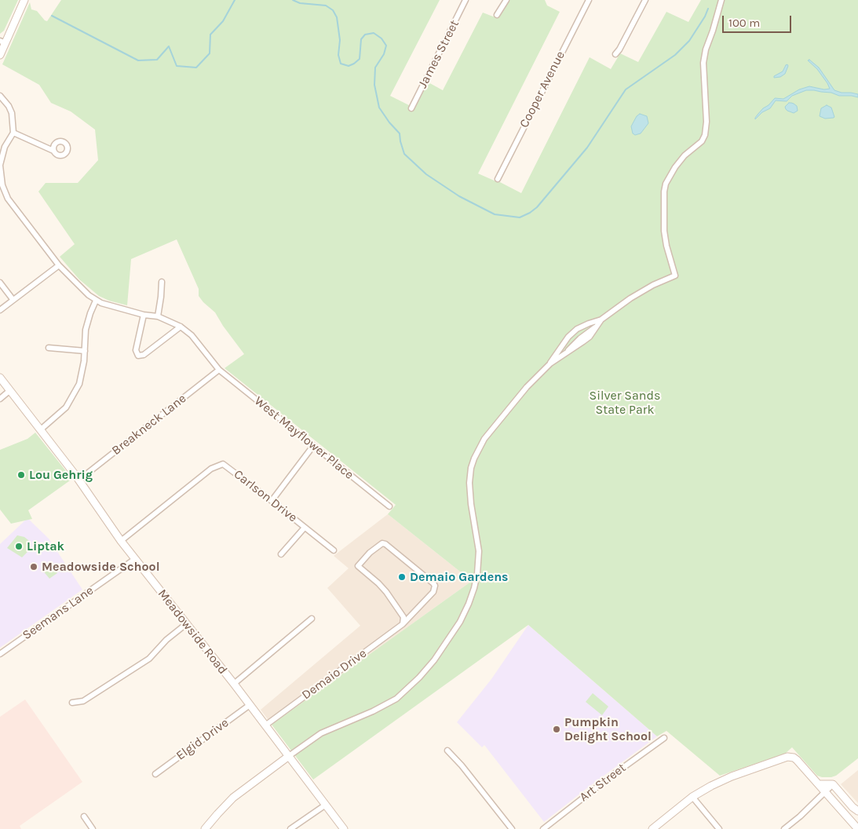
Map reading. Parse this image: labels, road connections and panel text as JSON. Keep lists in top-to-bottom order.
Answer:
{
  "streets": {
    "main road": ["Meadowside Road"],
    "street": [
      "James Street",
      "Cooper Avenue",
      "Breakneck Lane",
      "West Mayflower Place",
      "Carlson Drive",
      "Seemans Lane",
      "Demaio Drive",
      "Elgid Drive",
      "Art Street"
    ]
  },
  "crossings": [
    ["Breakneck Lane", "West Mayflower Place"],
    ["Breakneck Lane", "Meadowside Road"],
    ["Carlson Drive", "Meadowside Road"],
    ["Seemans Lane", "Meadowside Road"],
    ["Meadowside Road", "Demaio Drive"],
    ["Meadowside Road", "Elgid Drive"]
  ],
  "parks": ["Silver Sands State Park"],
  "places": [
    "Lou Gehrig",
    "Liptak",
    "Meadowside School",
    "Demaio Gardens",
    "Pumpkin Delight School"
  ],
  "scale_bar": "100 m"
}
